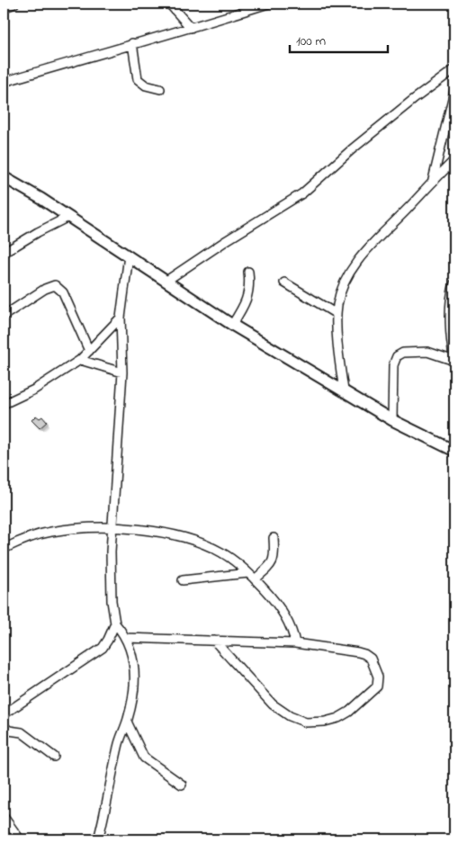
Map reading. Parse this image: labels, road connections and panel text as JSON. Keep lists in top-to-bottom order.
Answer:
{
  "scale_bar": "100 m"
}
